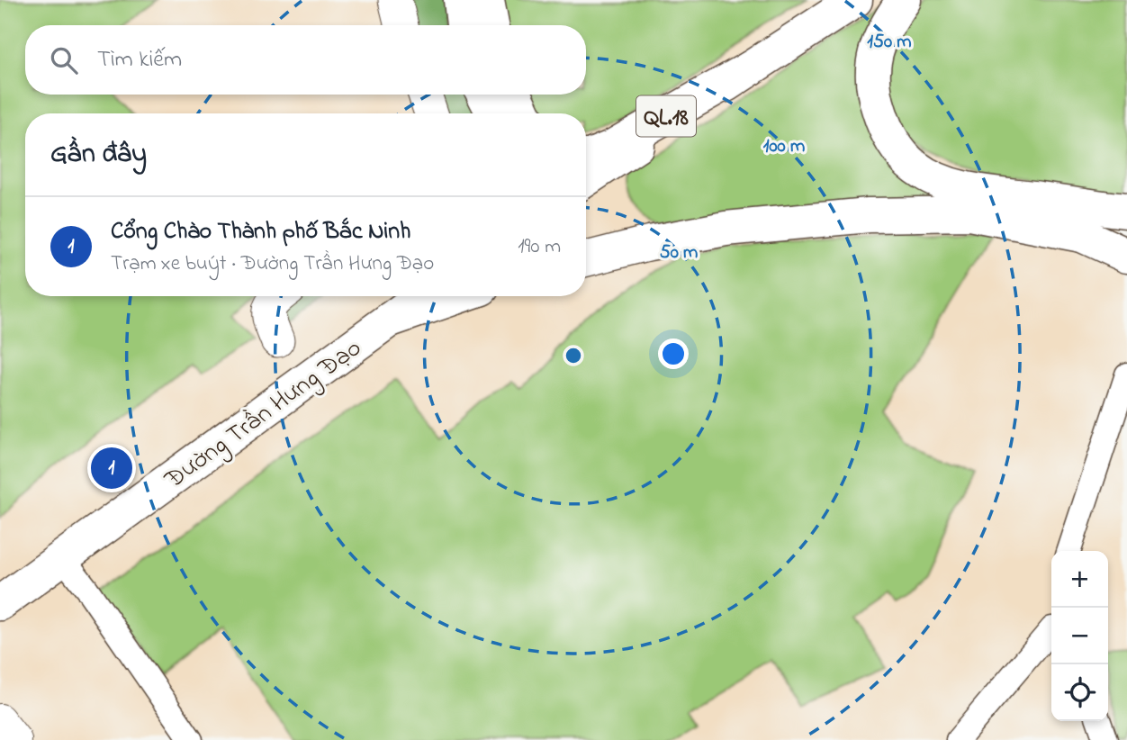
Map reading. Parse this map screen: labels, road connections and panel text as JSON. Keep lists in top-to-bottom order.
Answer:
{
  "streets": {
    "main road": ["QL.18", "Đường Trần Hưng Đạo"]
  },
  "page": {
    "search": "Tìm kiếm",
    "heading": "Gần đây",
    "list": [
      {
        "mark": "1",
        "name": "Cổng Chào Thành phố Bắc Ninh",
        "note": "Trạm xe buýt · Đường Trần Hưng Đạo",
        "value": "190 m"
      }
    ],
    "pins": "1",
    "map_buttons": ["+", "−"]
  },
  "rings": ["150 m", "100 m", "50 m"]
}
